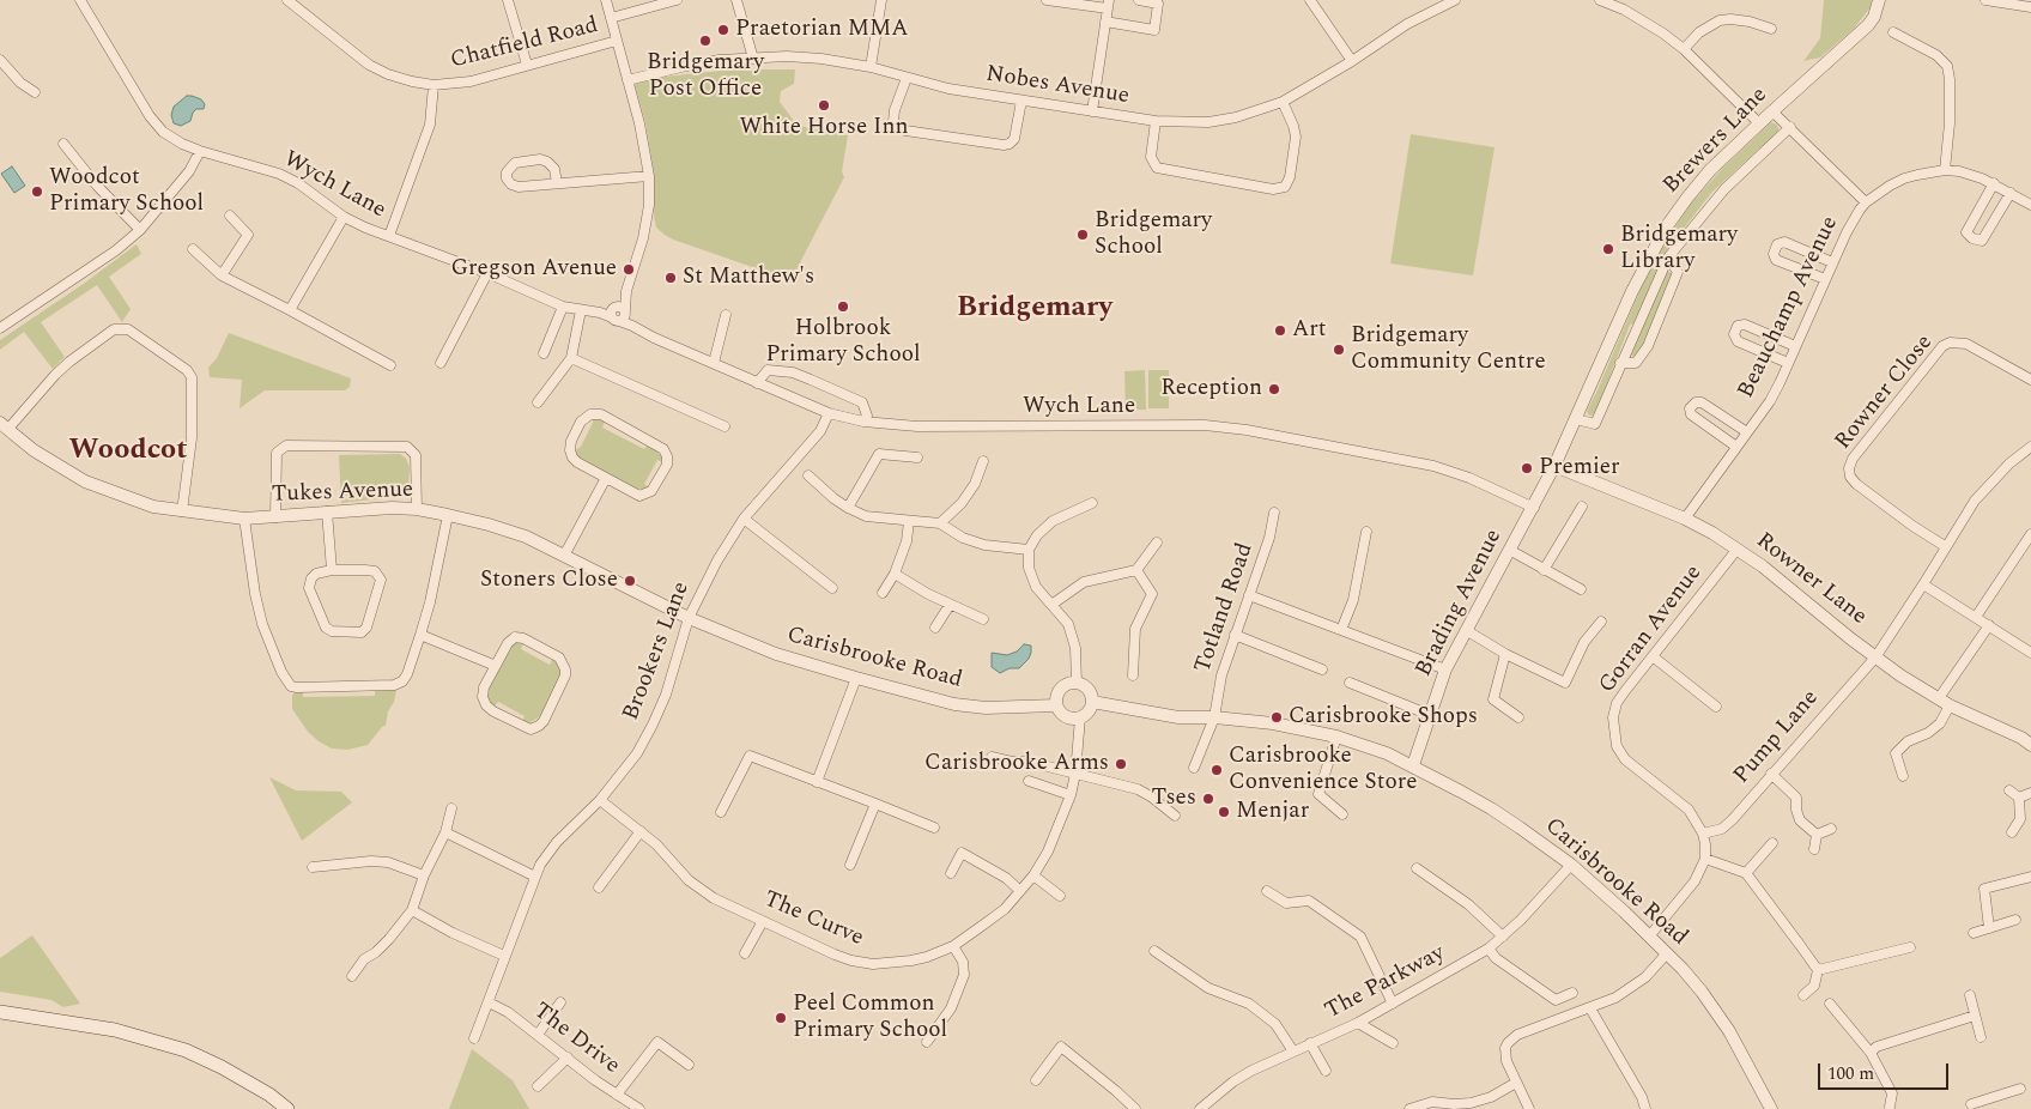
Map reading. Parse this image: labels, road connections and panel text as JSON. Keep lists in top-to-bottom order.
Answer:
{
  "streets": {
    "street": [
      "Chatfield Road",
      "Nobes Avenue",
      "Brewers Lane",
      "Wych Lane",
      "Beauchamp Avenue",
      "Rowner Close",
      "Tukes Avenue",
      "Rowner Lane",
      "Brading Avenue",
      "Totland Road",
      "Gorran Avenue",
      "Brookers Lane",
      "Carisbrooke Road",
      "Pump Lane",
      "The Curve",
      "The Parkway",
      "The Drive"
    ]
  },
  "crossings": [
    ["Brewers Lane", "Rowner Lane"],
    ["Brewers Lane", "Brading Avenue"],
    ["Wych Lane", "Brading Avenue"],
    ["Wych Lane", "Brookers Lane"],
    ["Beauchamp Avenue", "Rowner Lane"],
    ["Tukes Avenue", "Brookers Lane"],
    ["Tukes Avenue", "Carisbrooke Road"],
    ["Rowner Lane", "Brading Avenue"],
    ["Rowner Lane", "Gorran Avenue"],
    ["Rowner Lane", "Pump Lane"],
    ["Brading Avenue", "Carisbrooke Road"],
    ["Totland Road", "Carisbrooke Road"],
    ["Gorran Avenue", "Pump Lane"],
    ["Brookers Lane", "Carisbrooke Road"],
    ["Brookers Lane", "The Curve"],
    ["Brookers Lane", "The Drive"],
    ["Carisbrooke Road", "The Curve"],
    ["Carisbrooke Road", "The Parkway"]
  ],
  "districts": ["Bridgemary", "Woodcot"],
  "places": [
    "Praetorian MMA",
    "Bridgemary Post Office",
    "White Horse Inn",
    "Woodcot Primary School",
    "Bridgemary School",
    "Bridgemary Library",
    "Gregson Avenue",
    "St Matthew's",
    "Holbrook Primary School",
    "Art",
    "Bridgemary Community Centre",
    "Reception",
    "Premier",
    "Stoners Close",
    "Carisbrooke Shops",
    "Carisbrooke Arms",
    "Carisbrooke Convenience Store",
    "Tses",
    "Menjar",
    "Peel Common Primary School"
  ],
  "scale_bar": "100 m"
}
